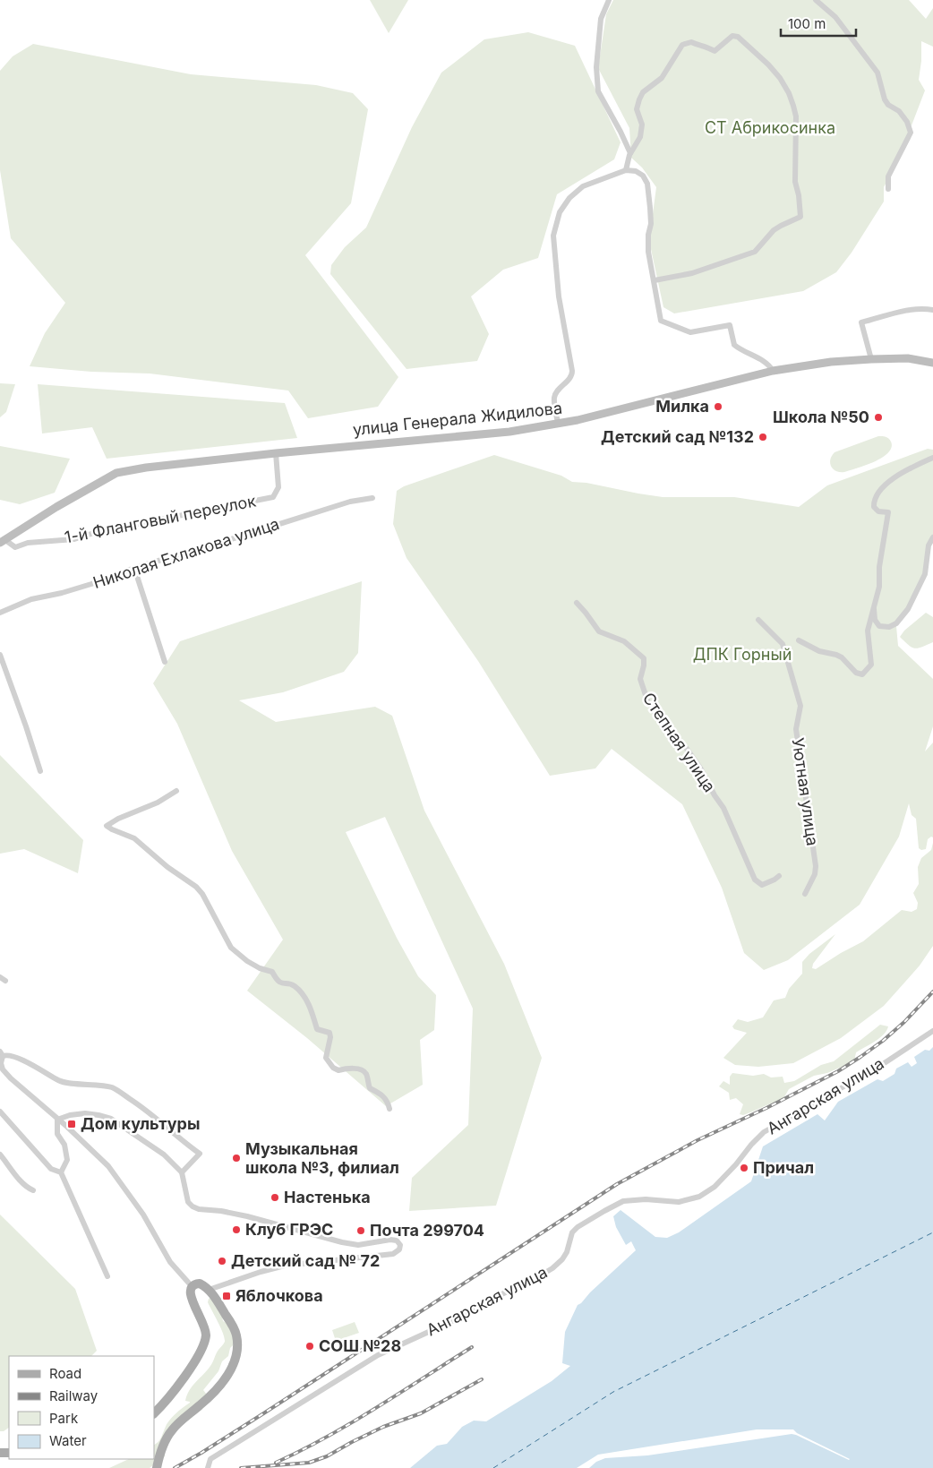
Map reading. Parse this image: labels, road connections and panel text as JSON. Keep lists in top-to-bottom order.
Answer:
{
  "streets": {
    "main road": ["улица Генерала Жидилова"],
    "street": [
      "1-й Фланговый переулок",
      "Николая Ехлакова улица",
      "Степная улица",
      "Уютная улица",
      "Ангарская улица"
    ]
  },
  "crossings": [
    ["улица Генерала Жидилова", "1-й Фланговый переулок"]
  ],
  "parks": ["СТ Абрикосинка", "ДПК Горный"],
  "places": {
    "other": [
      "Милка",
      "Школа №50",
      "Детский сад №132",
      "Музыкальная школа №3, филиал",
      "Причал",
      "Настенька",
      "Клуб ГРЭС",
      "Почта 299704",
      "Детский сад № 72",
      "СОШ №28"
    ],
    "transit": ["Дом культуры", "Яблочкова"]
  },
  "legend": [
    "Road",
    "Railway",
    "Park",
    "Water"
  ],
  "scale_bar": "100 m"
}
